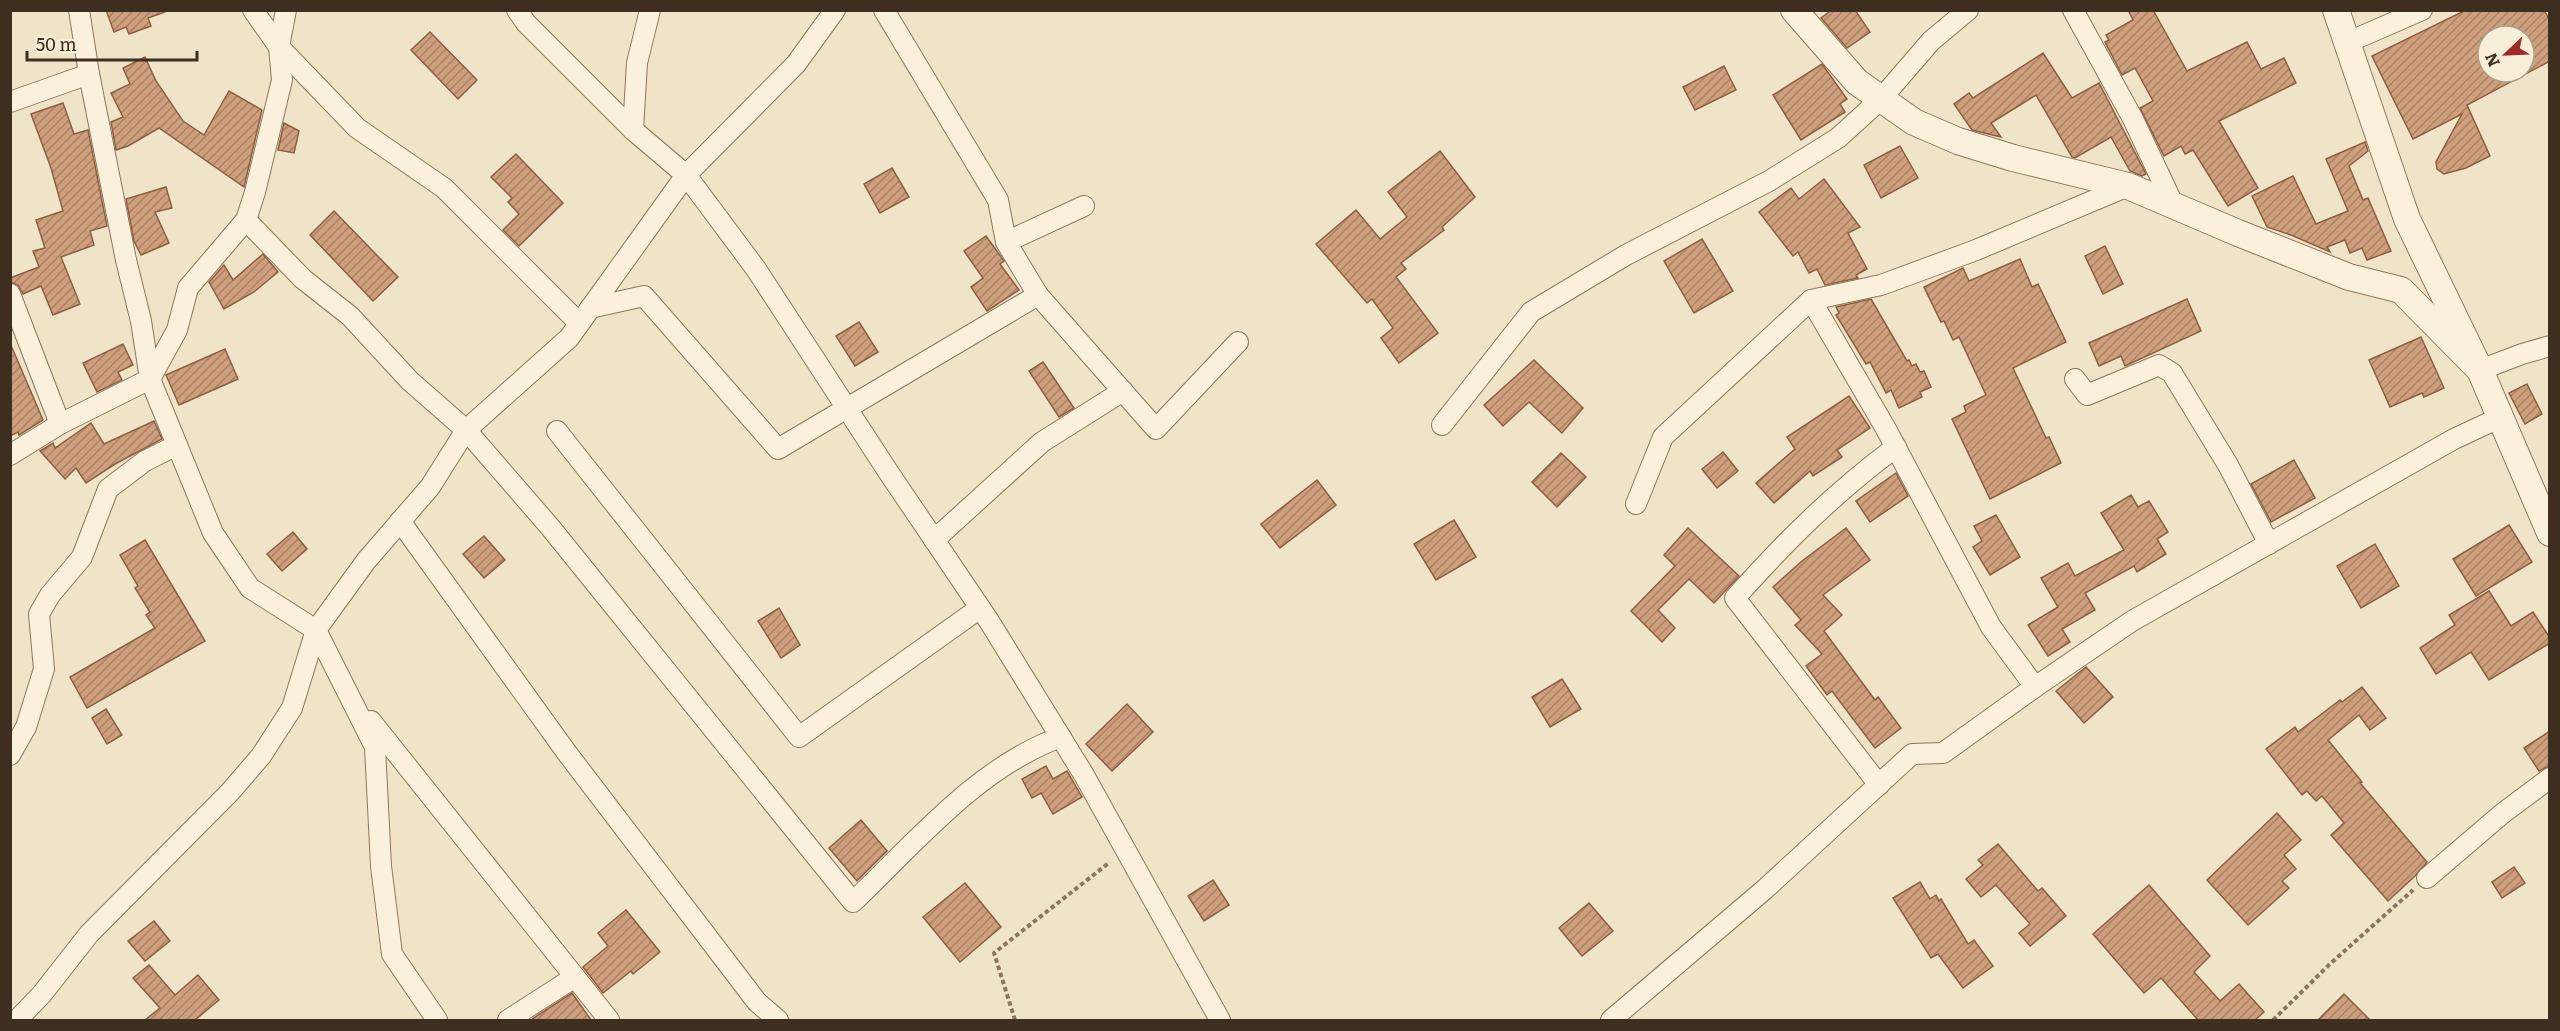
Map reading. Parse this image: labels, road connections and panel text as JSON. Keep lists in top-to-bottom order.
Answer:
{
  "scale_bar": "50 m",
  "north": "bottom left"
}
